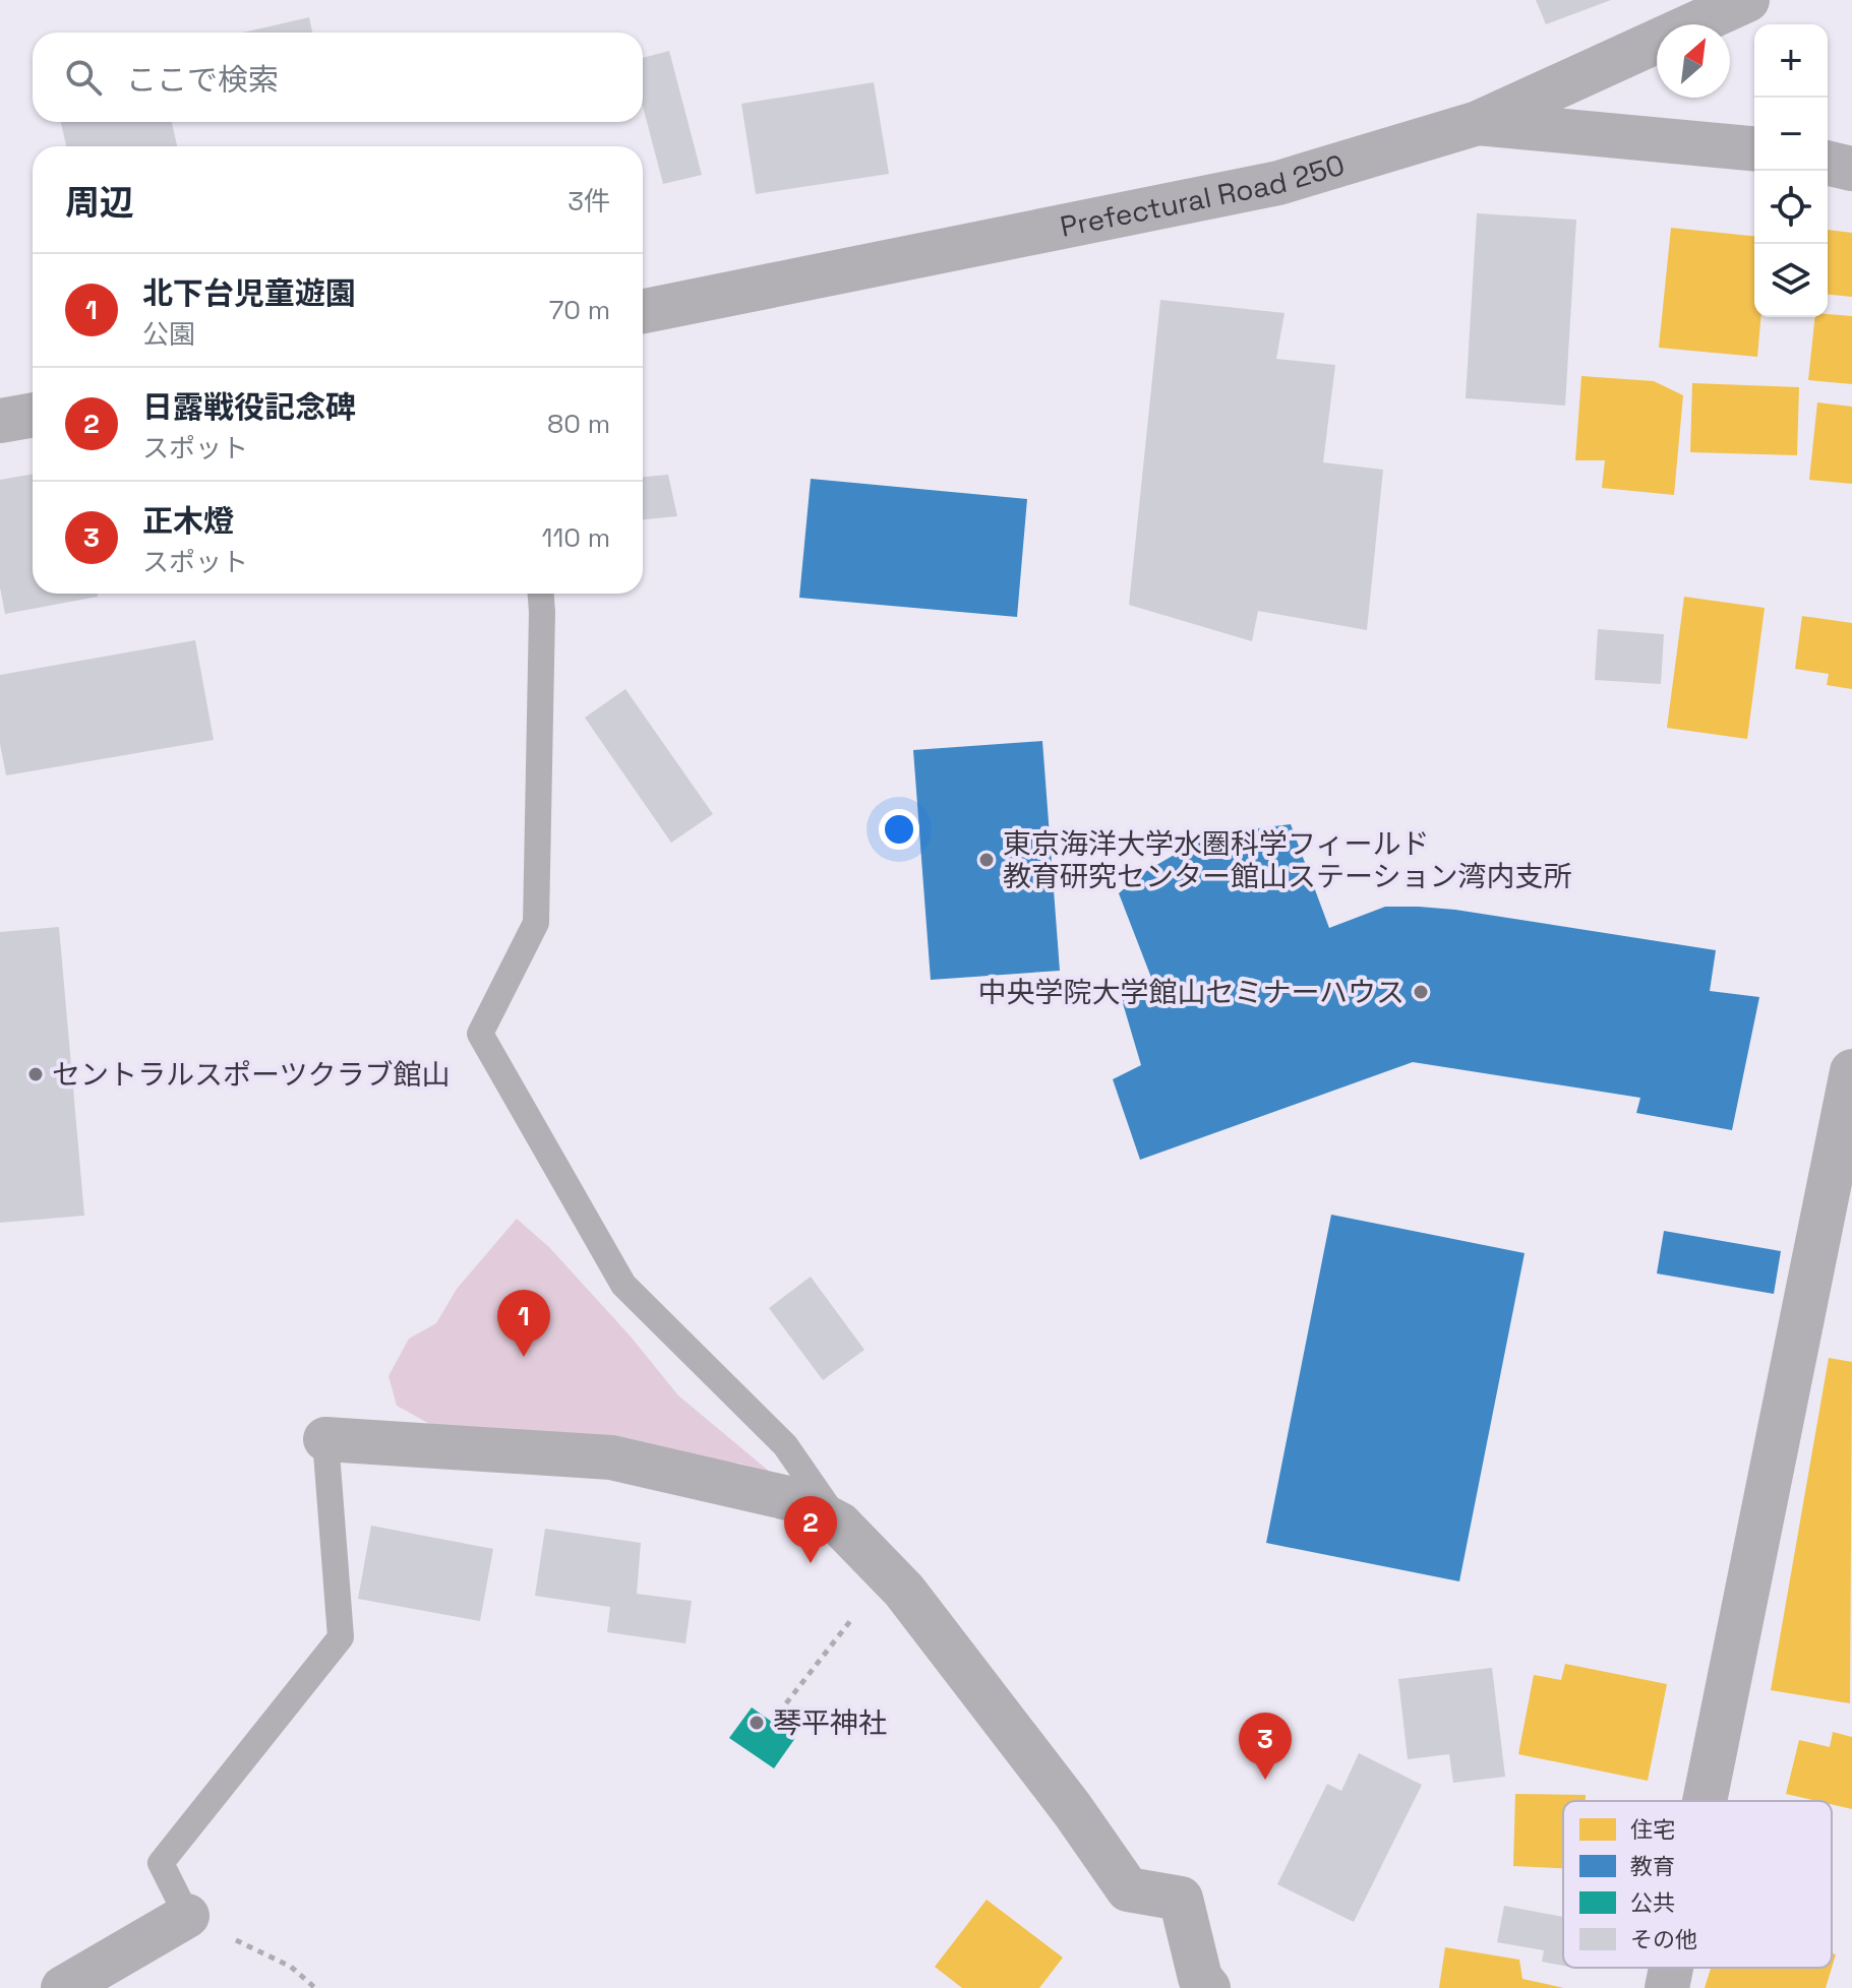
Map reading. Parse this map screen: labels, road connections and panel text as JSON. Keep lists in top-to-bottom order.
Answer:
{
  "streets": {
    "main road": ["Prefectural Road 250"]
  },
  "places": [
    "東京海洋大学水圏科学フィールド 教育研究センター館山ステーション湾内支所",
    "中央学院大学館山セミナーハウス",
    "セントラルスポーツクラブ館山",
    "琴平神社"
  ],
  "legend": [
    "住宅",
    "教育",
    "公共",
    "その他"
  ],
  "north": "top right",
  "page": {
    "map_buttons": ["+", "−"],
    "search": "ここで検索",
    "heading": ["周辺", "3件"],
    "list": [
      {
        "mark": "1",
        "name": "北下台児童遊園",
        "note": "公園",
        "value": "70 m"
      },
      {
        "mark": "2",
        "name": "日露戦役記念碑",
        "note": "スポット",
        "value": "80 m"
      },
      {
        "mark": "3",
        "name": "正木燈",
        "note": "スポット",
        "value": "110 m"
      }
    ],
    "pins": ["1", "2", "3"]
  }
}
